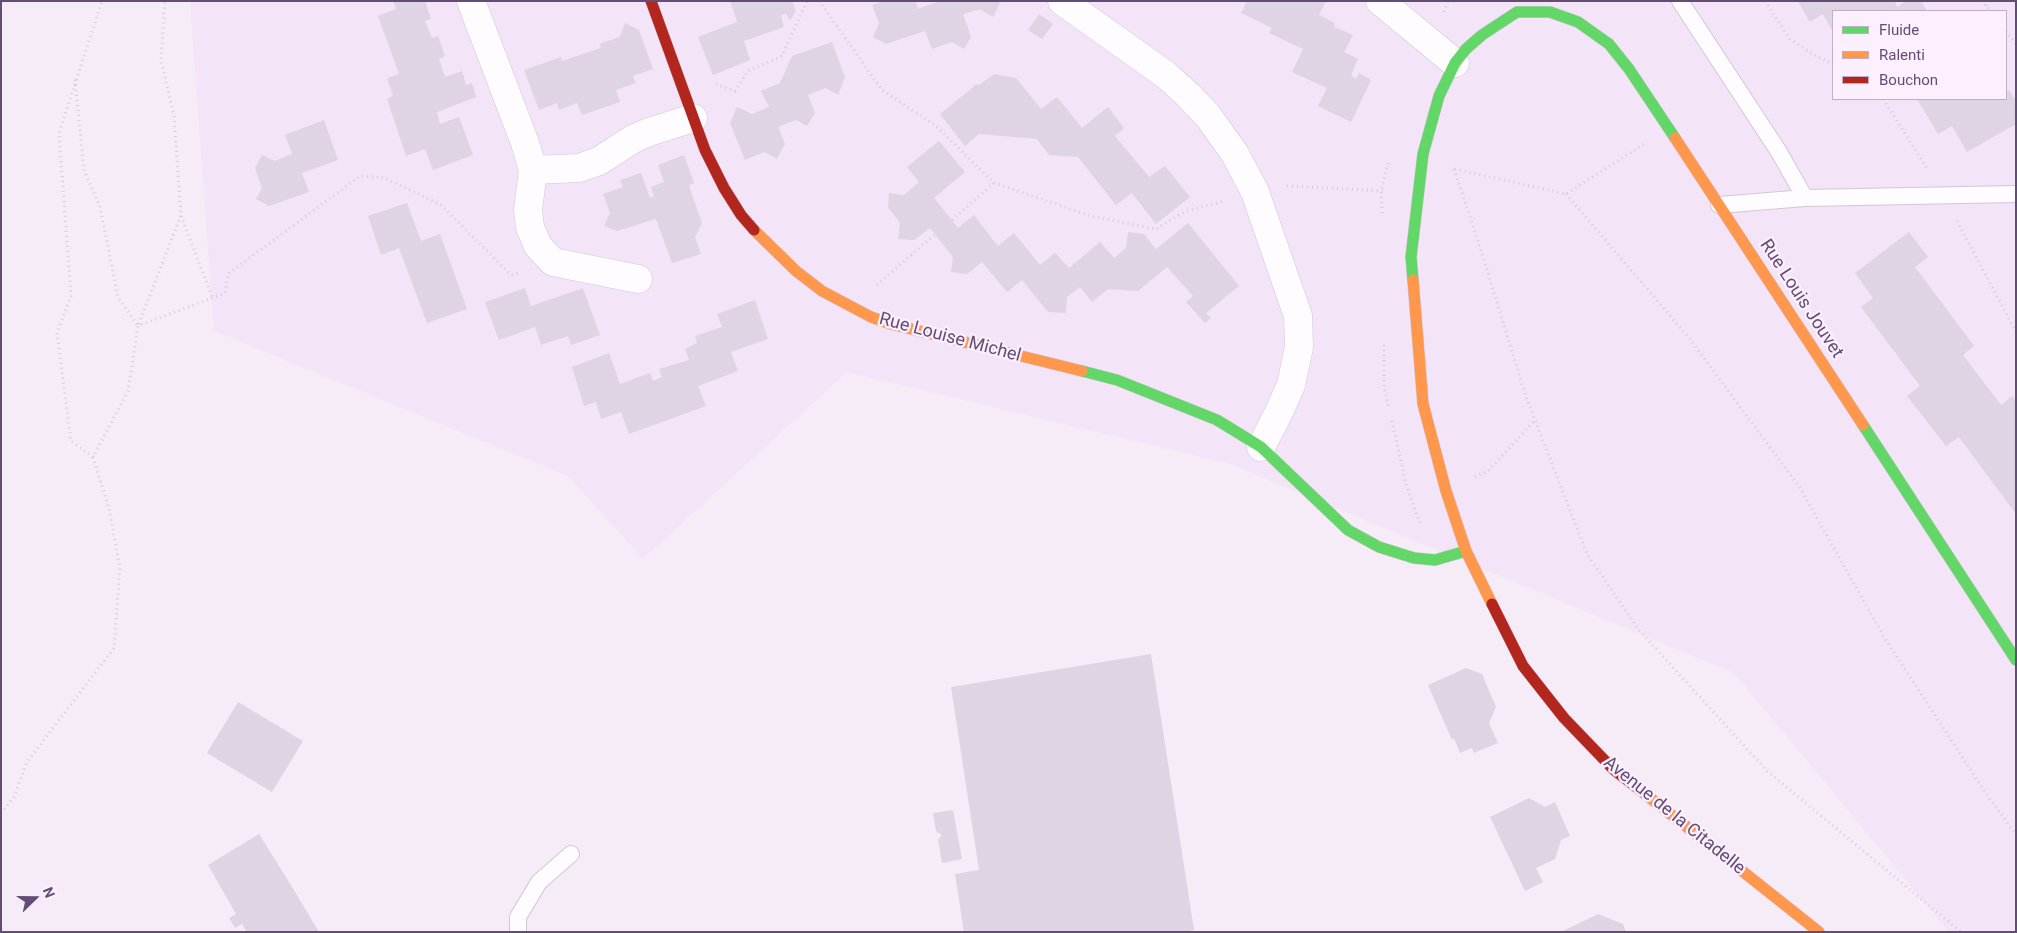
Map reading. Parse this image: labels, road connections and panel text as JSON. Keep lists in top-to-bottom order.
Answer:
{
  "streets": {
    "street": ["Rue Louis Jouvet", "Rue Louise Michel", "Avenue de la Citadelle"]
  },
  "crossings": [
    ["Rue Louis Jouvet", "Avenue de la Citadelle"],
    ["Rue Louise Michel", "Avenue de la Citadelle"]
  ],
  "legend": ["Fluide", "Ralenti", "Bouchon"],
  "north": "right"
}
